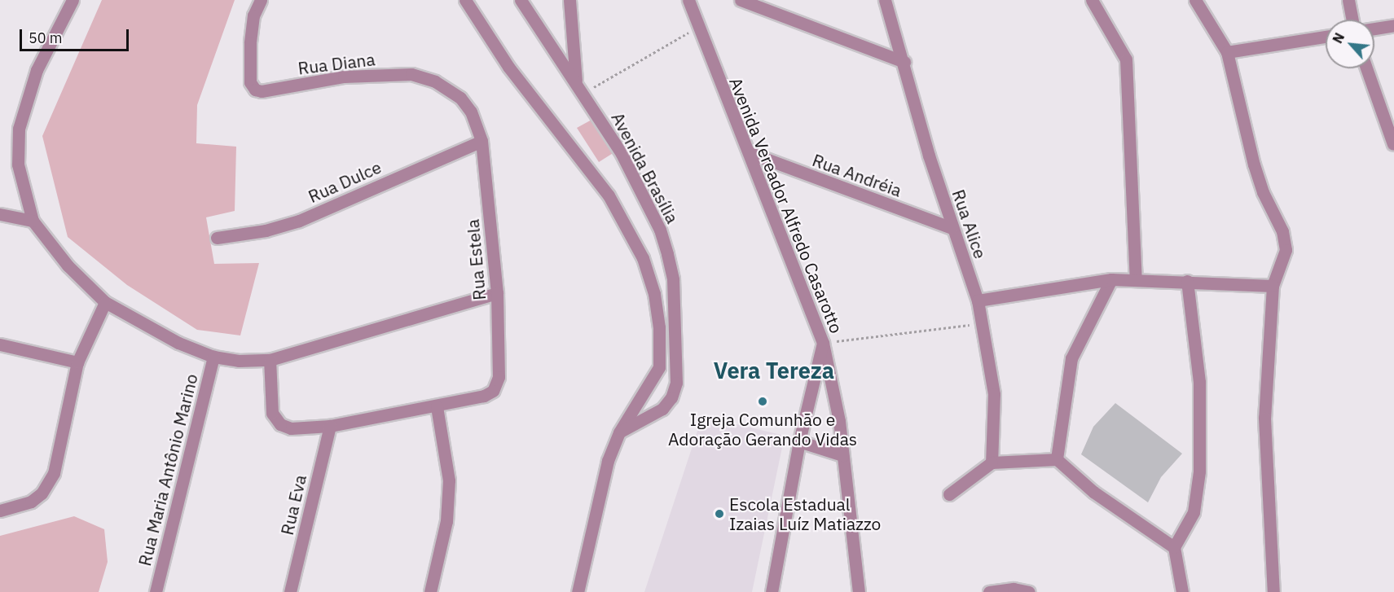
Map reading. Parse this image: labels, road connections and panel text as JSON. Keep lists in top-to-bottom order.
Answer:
{
  "streets": {
    "street": [
      "Rua Diana",
      "Avenida Brasília",
      "Rua Andréia",
      "Rua Dulce",
      "Avenida Vereador Alfredo Casarotto",
      "Rua Alice",
      "Rua Estela",
      "Rua Maria Antônio Marino",
      "Rua Eva"
    ]
  },
  "crossings": [
    ["Rua Diana", "Rua Dulce"],
    ["Rua Diana", "Rua Estela"],
    ["Rua Andréia", "Avenida Vereador Alfredo Casarotto"],
    ["Rua Andréia", "Rua Alice"],
    ["Rua Dulce", "Rua Estela"]
  ],
  "districts": ["Vera Tereza"],
  "places": ["Igreja Comunhão e Adoração Gerando Vidas", "Escola Estadual Izaias Luíz Matiazzo"],
  "scale_bar": "50 m",
  "north": "top left"
}
